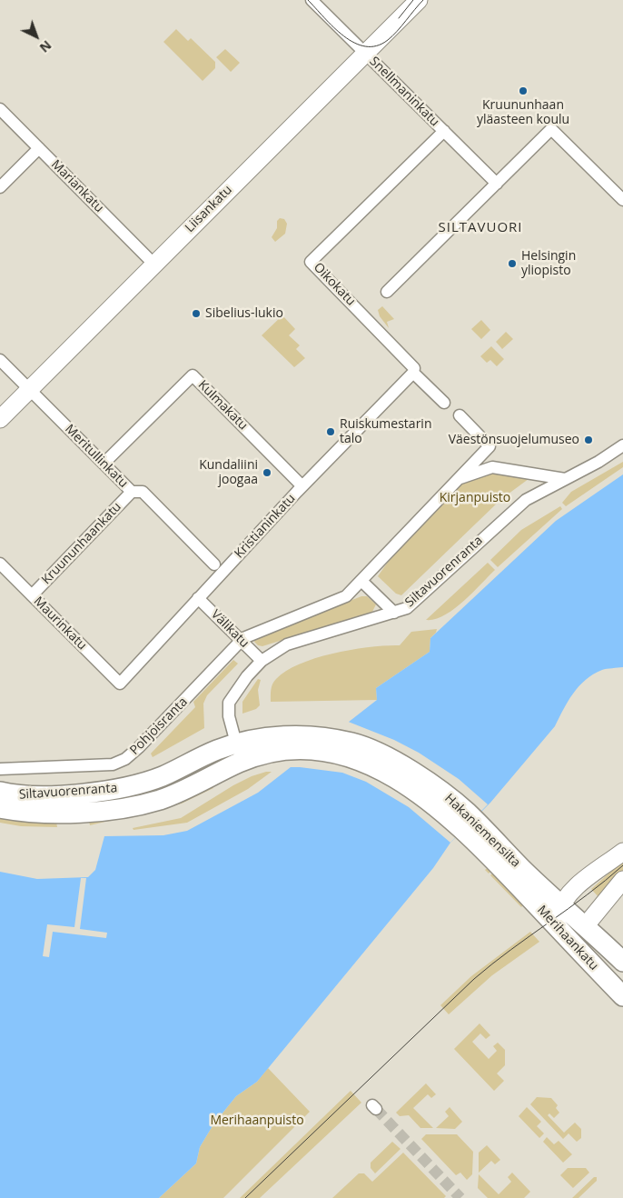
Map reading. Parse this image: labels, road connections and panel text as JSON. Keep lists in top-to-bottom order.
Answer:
{
  "streets": {
    "main road": ["Siltavuorenranta", "Hakaniemensilta", "Merihaankatu"],
    "street": [
      "Snellmaninkatu",
      "Mariankatu",
      "Liisankatu",
      "Oikokatu",
      "Kulmakatu",
      "Meritullinkatu",
      "Kristianinkatu",
      "Kruununhaankatu",
      "Maurinkatu",
      "Välikatu",
      "Pohjoisranta"
    ]
  },
  "crossings": [
    ["Snellmaninkatu", "Liisankatu"],
    ["Snellmaninkatu", "Oikokatu"],
    ["Mariankatu", "Liisankatu"],
    ["Liisankatu", "Meritullinkatu"],
    ["Oikokatu", "Kristianinkatu"],
    ["Kulmakatu", "Meritullinkatu"],
    ["Kulmakatu", "Kristianinkatu"],
    ["Meritullinkatu", "Kruununhaankatu"],
    ["Kristianinkatu", "Maurinkatu"],
    ["Kristianinkatu", "Välikatu"],
    ["Kruununhaankatu", "Maurinkatu"],
    ["Siltavuorenranta", "Välikatu"],
    ["Siltavuorenranta", "Hakaniemensilta"],
    ["Välikatu", "Pohjoisranta"],
    ["Hakaniemensilta", "Merihaankatu"]
  ],
  "districts": ["SILTAVUORI"],
  "parks": ["Kirjanpuisto", "Merihaanpuisto"],
  "places": [
    "Kruununhaan yläasteen koulu",
    "Helsingin yliopisto",
    "Sibelius-lukio",
    "Ruiskumestarin talo",
    "Väestönsuojelumuseo",
    "Kundaliini joogaa"
  ],
  "north": "bottom right"
}
